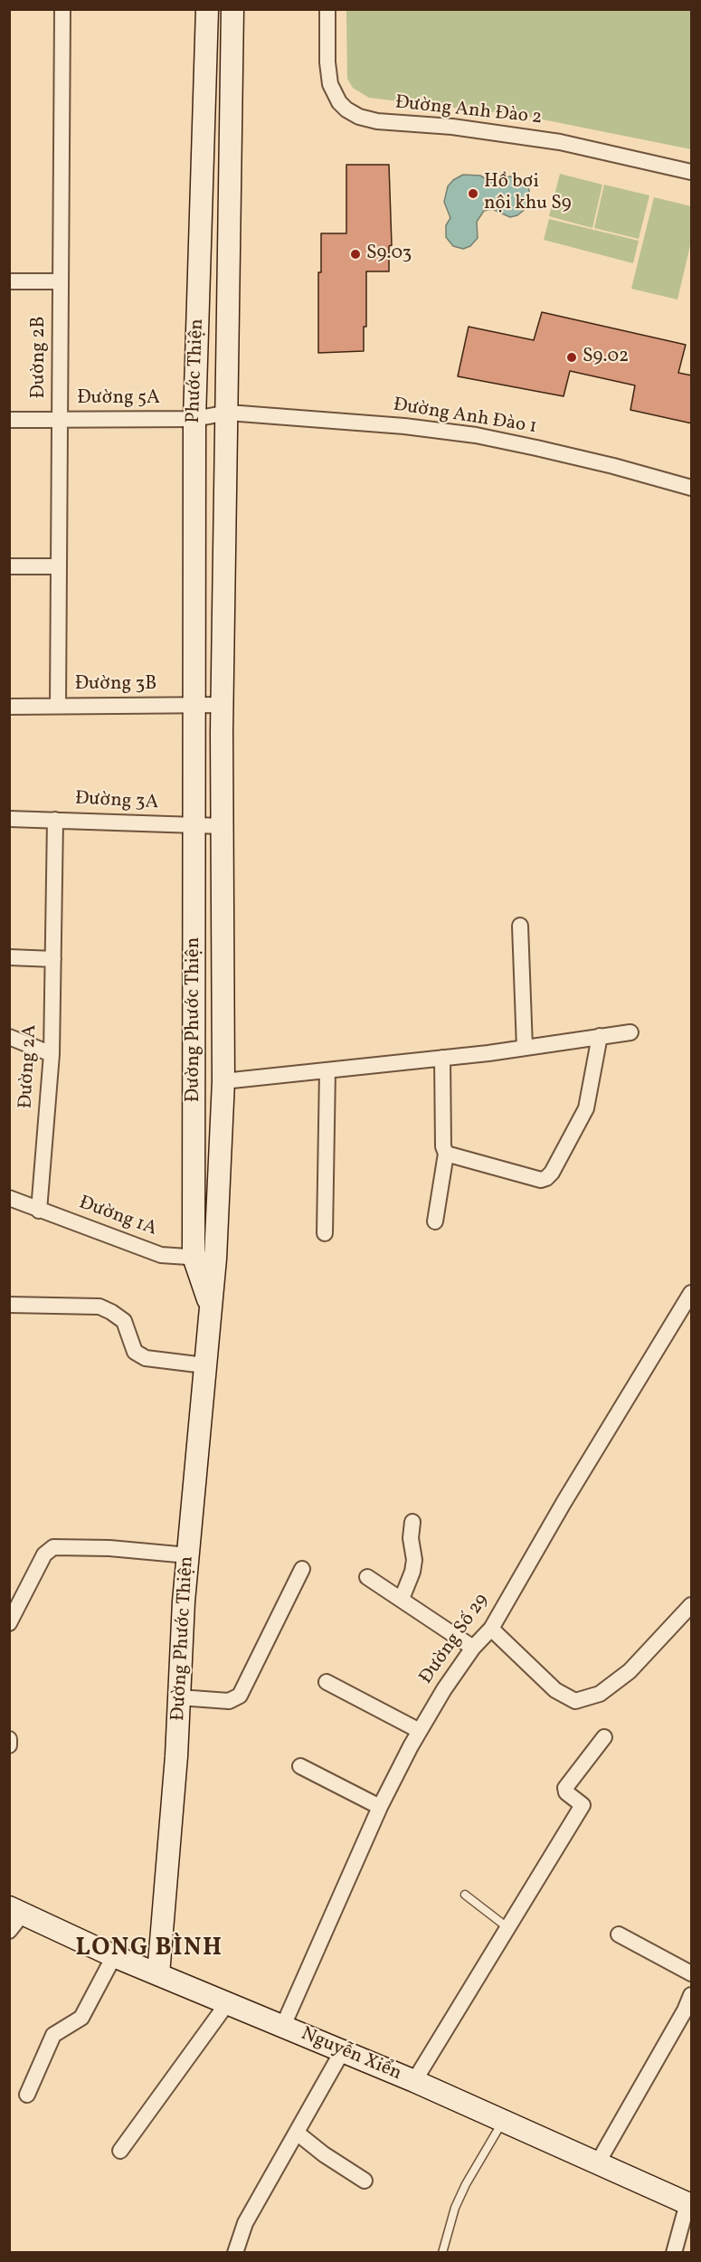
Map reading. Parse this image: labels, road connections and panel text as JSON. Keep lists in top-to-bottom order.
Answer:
{
  "streets": {
    "street": [
      "Đường Anh Đào 2",
      "Đường 2B",
      "Phước Thiện",
      "Đường 5A",
      "Đường Anh Đào 1",
      "Đường 3B",
      "Đường 3A",
      "Đường Phước Thiện",
      "Đường 2A",
      "Đường 1A",
      "Đường Số 29",
      "Nguyễn Xiển"
    ]
  },
  "crossings": [
    ["Đường 2B", "Đường 5A"],
    ["Đường 2B", "Đường 3B"],
    ["Phước Thiện", "Đường 5A"],
    ["Phước Thiện", "Đường Anh Đào 1"],
    ["Phước Thiện", "Đường 3B"],
    ["Phước Thiện", "Đường Phước Thiện"],
    ["Đường 5A", "Đường Anh Đào 1"],
    ["Đường 3A", "Đường Phước Thiện"],
    ["Đường 3A", "Đường 2A"],
    ["Đường Phước Thiện", "Đường 1A"],
    ["Đường Phước Thiện", "Nguyễn Xiển"],
    ["Đường 2A", "Đường 1A"],
    ["Đường Số 29", "Nguyễn Xiển"]
  ],
  "districts": ["LONG BÌNH"],
  "places": ["Hồ bơi nội khu S9", "S9.03", "S9.02"]
}
